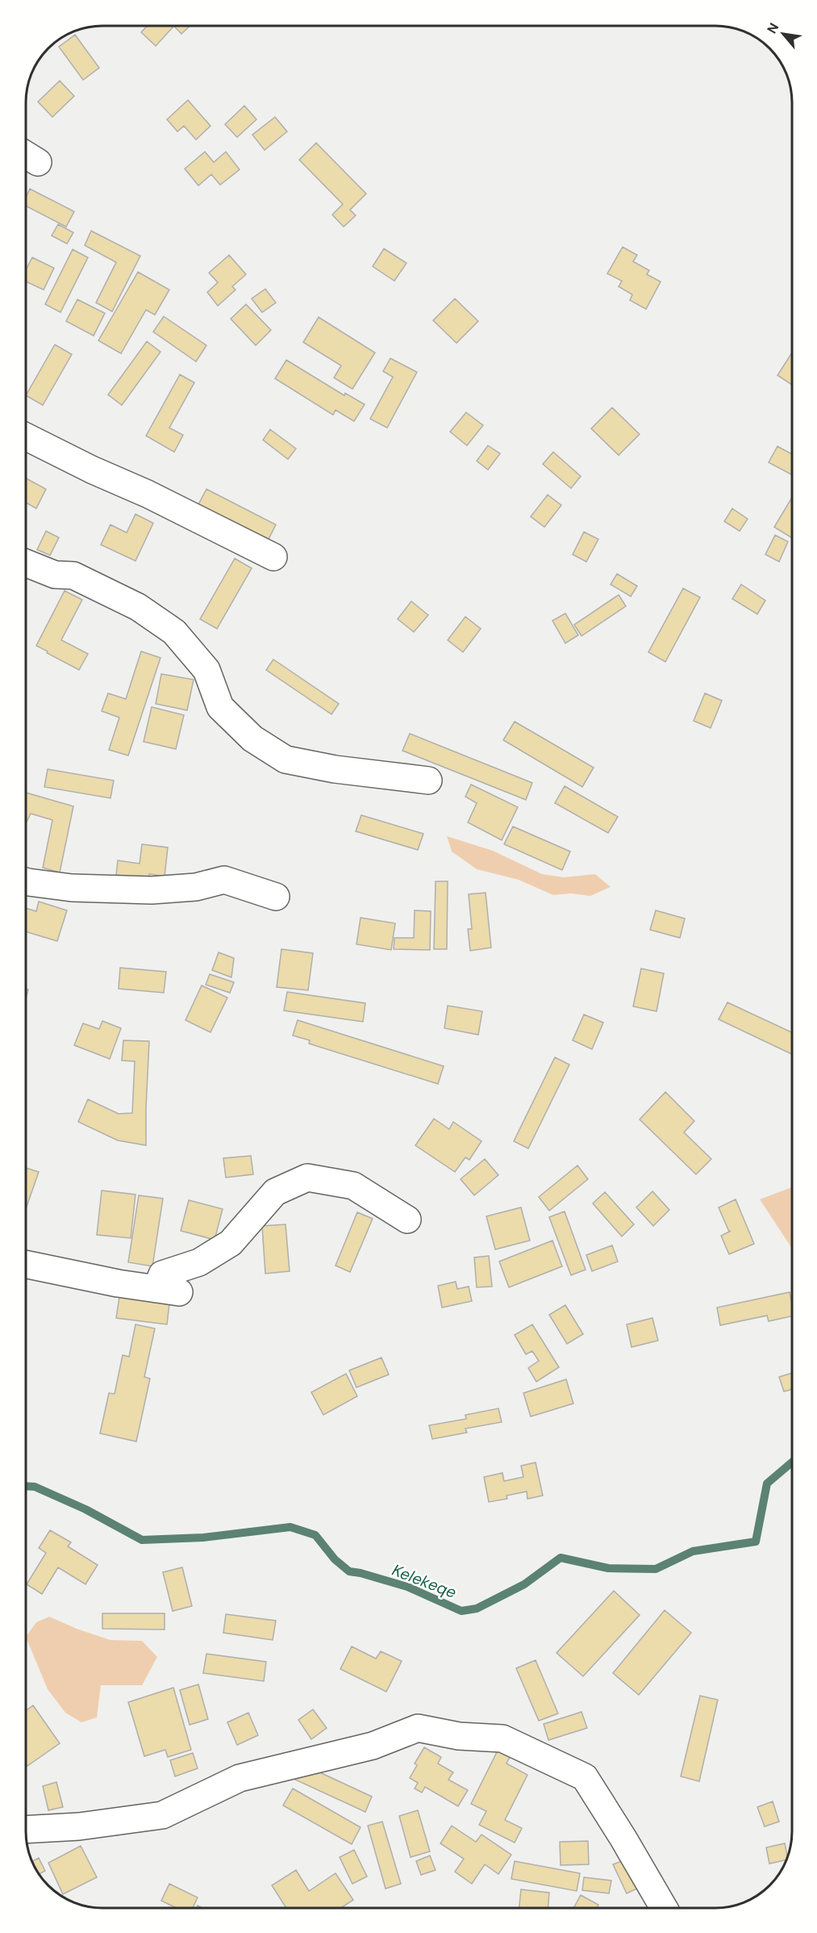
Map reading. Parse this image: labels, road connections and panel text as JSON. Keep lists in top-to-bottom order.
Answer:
{
  "water": ["Kelekeqe"],
  "north": "top left"
}
